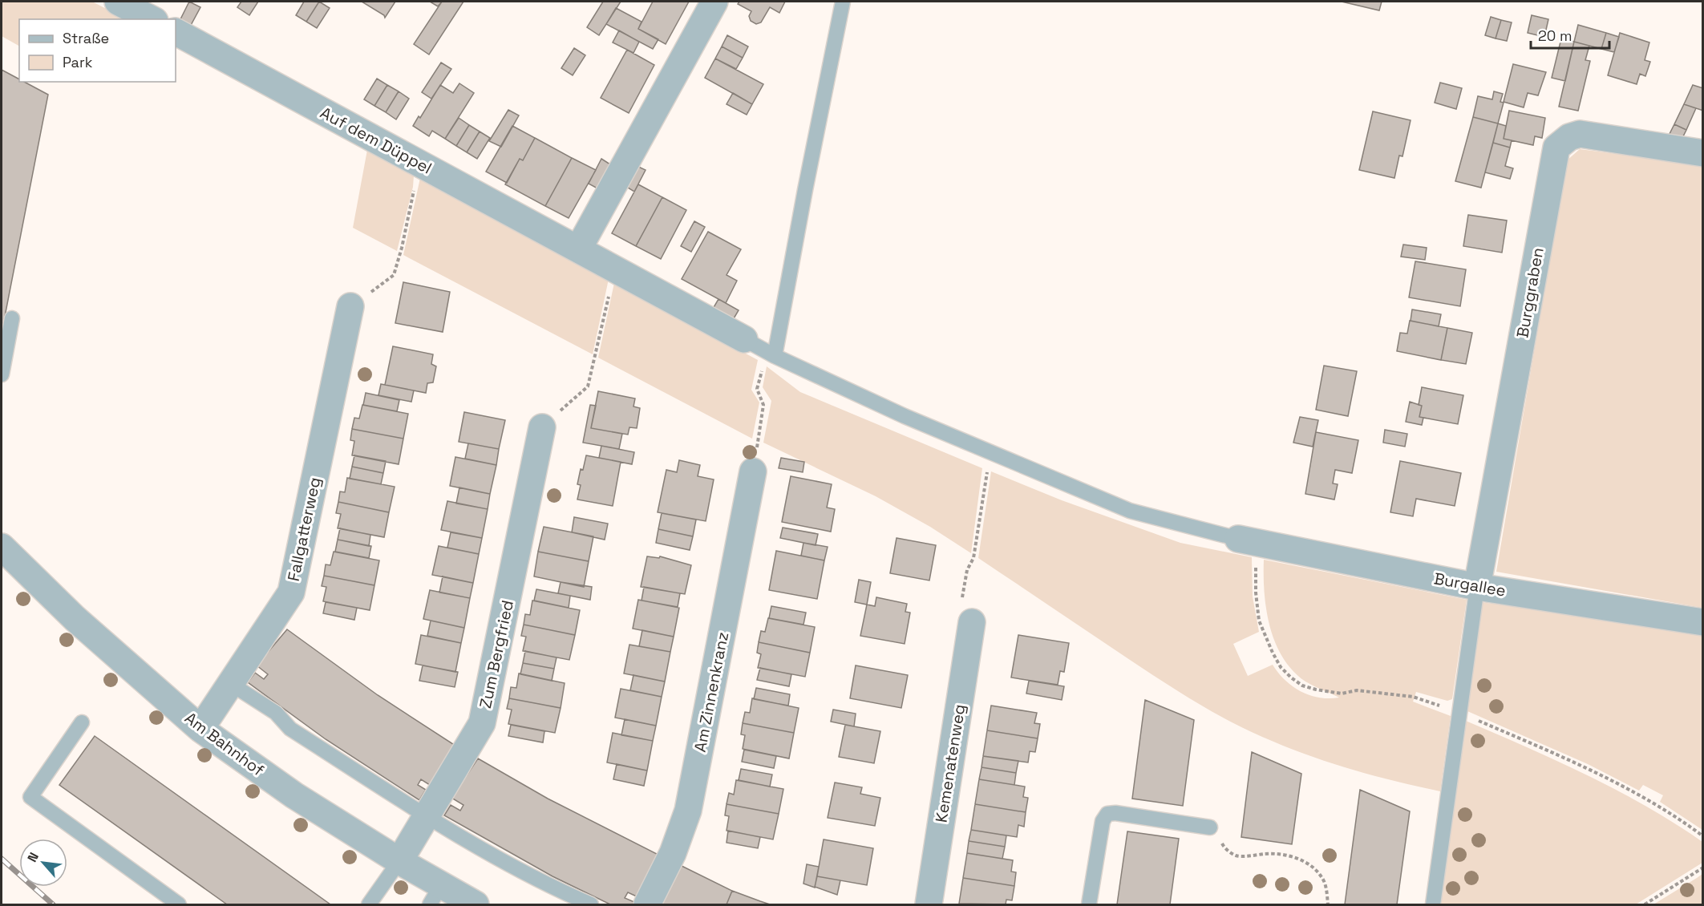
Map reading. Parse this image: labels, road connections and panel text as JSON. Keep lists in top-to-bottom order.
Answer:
{
  "streets": {
    "street": [
      "Auf dem Düppel",
      "Burggraben",
      "Fallgatterweg",
      "Burgallee",
      "Zum Bergfried",
      "Am Zinnenkranz",
      "Am Bahnhof",
      "Kemenatenweg"
    ]
  },
  "crossings": [
    ["Burggraben", "Burgallee"],
    ["Fallgatterweg", "Am Bahnhof"],
    ["Zum Bergfried", "Am Bahnhof"]
  ],
  "legend": ["Straße", "Park"],
  "scale_bar": "20 m",
  "north": "top left"
}
